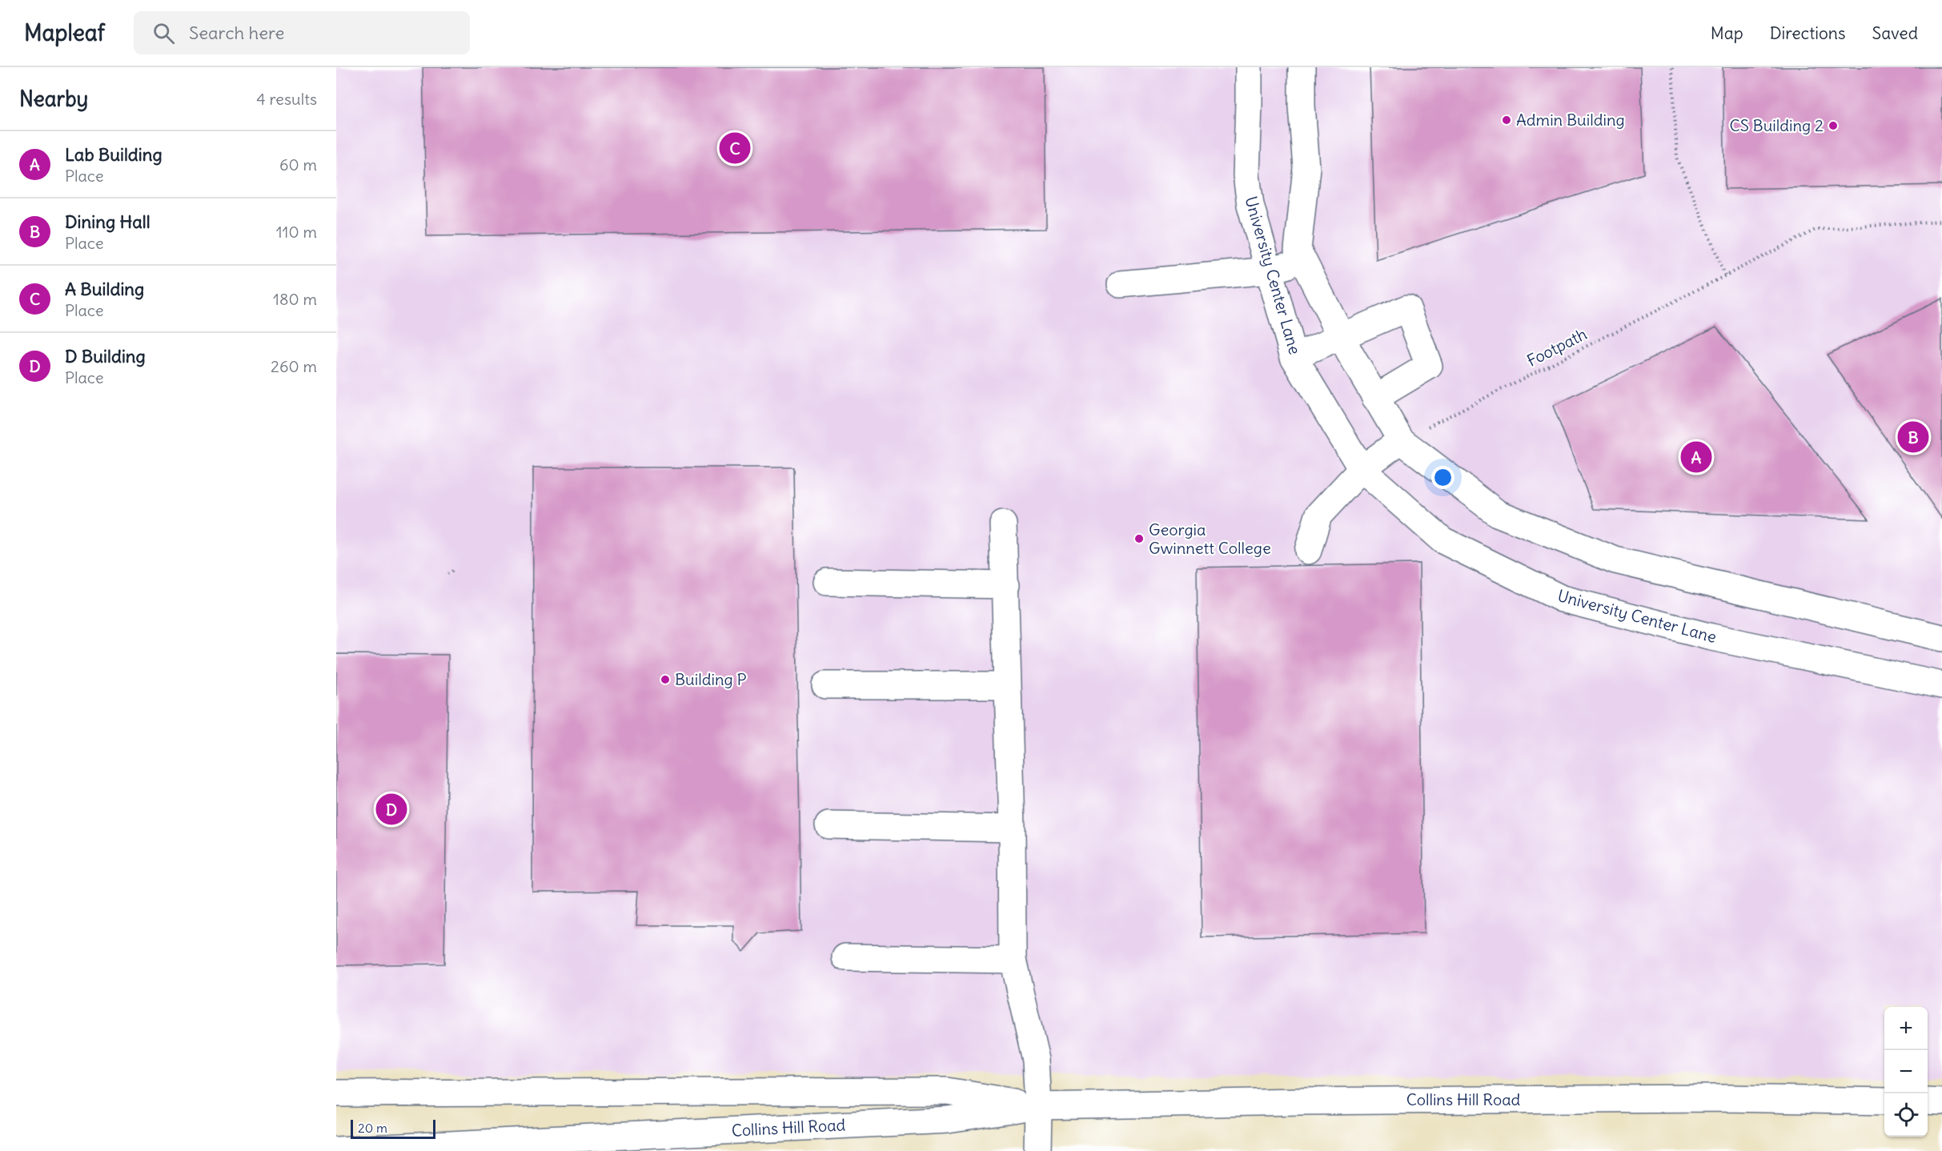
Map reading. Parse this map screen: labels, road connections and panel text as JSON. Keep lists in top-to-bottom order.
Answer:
{
  "streets": {
    "street": ["University Center Lane", "Collins Hill Road"],
    "path": ["Footpath"]
  },
  "crossings": [
    ["University Center Lane", "Footpath"]
  ],
  "places": [
    "Admin Building",
    "CS Building 2",
    "Georgia Gwinnett College",
    "Building P"
  ],
  "scale_bar": "20 m",
  "page": {
    "header": "Mapleaf",
    "search": "Search here",
    "nav": ["Map", "Directions", "Saved"],
    "heading": ["Nearby", "4 results"],
    "list": [
      {
        "mark": "A",
        "name": "Lab Building",
        "note": "Place",
        "value": "60 m"
      },
      {
        "mark": "B",
        "name": "Dining Hall",
        "note": "Place",
        "value": "110 m"
      },
      {
        "mark": "C",
        "name": "A Building",
        "note": "Place",
        "value": "180 m"
      },
      {
        "mark": "D",
        "name": "D Building",
        "note": "Place",
        "value": "260 m"
      }
    ],
    "pins": [
      "C",
      "B",
      "A",
      "D"
    ],
    "map_buttons": ["+", "−"],
    "scale": "20 m"
  }
}
